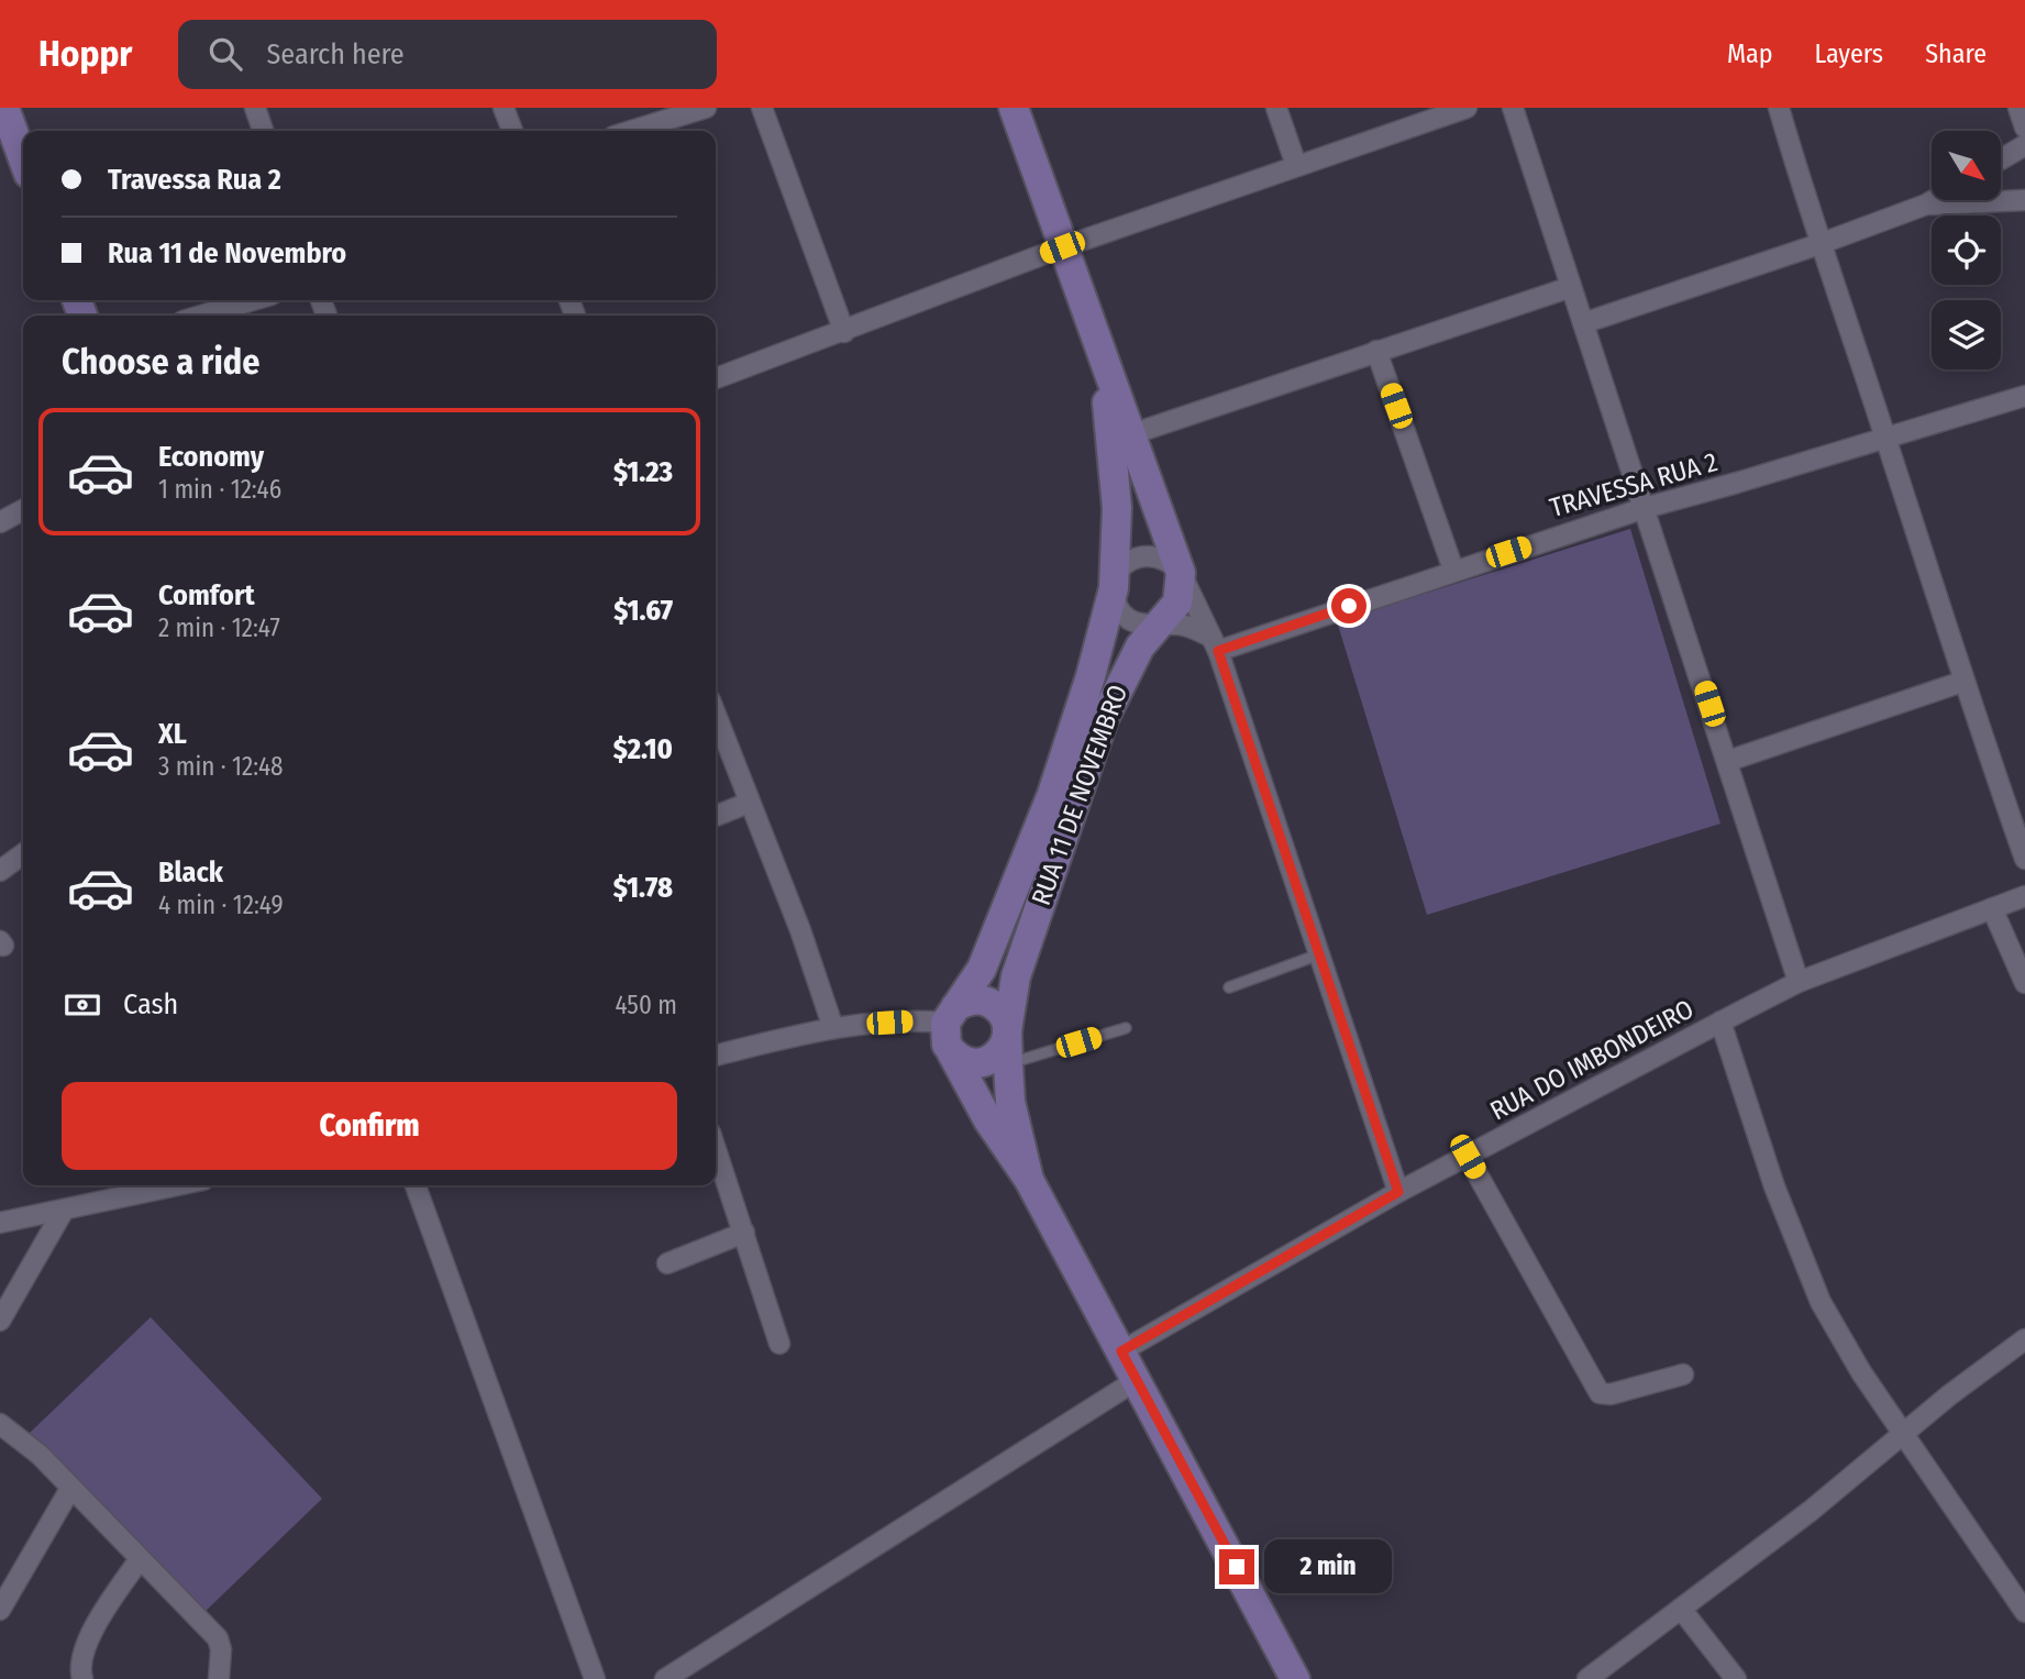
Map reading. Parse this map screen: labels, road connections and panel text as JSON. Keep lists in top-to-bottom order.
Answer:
{
  "streets": {
    "main road": ["RUA 11 DE NOVEMBRO"],
    "street": ["TRAVESSA RUA 2", "RUA DO IMBONDEIRO"]
  },
  "crossings": [
    ["RUA 11 DE NOVEMBRO", "RUA DO IMBONDEIRO"]
  ],
  "north": "bottom right",
  "page": {
    "header": "Hoppr",
    "search": "Search here",
    "nav": ["Map", "Layers", "Share"],
    "banner": ["Travessa Rua 2", "Rua 11 de Novembro"],
    "heading": "Choose a ride",
    "list": [
      {
        "name": "Economy",
        "note": "1 min · 12:46",
        "value": "$1.23"
      },
      {
        "name": "Comfort",
        "note": "2 min · 12:47",
        "value": "$1.67"
      },
      {
        "name": "XL",
        "note": "3 min · 12:48",
        "value": "$2.10"
      },
      {
        "name": "Black",
        "note": "4 min · 12:49",
        "value": "$1.78"
      }
    ],
    "pay": ["Cash", "450 m"],
    "buttons": "Confirm",
    "bubble": "2 min"
  }
}
